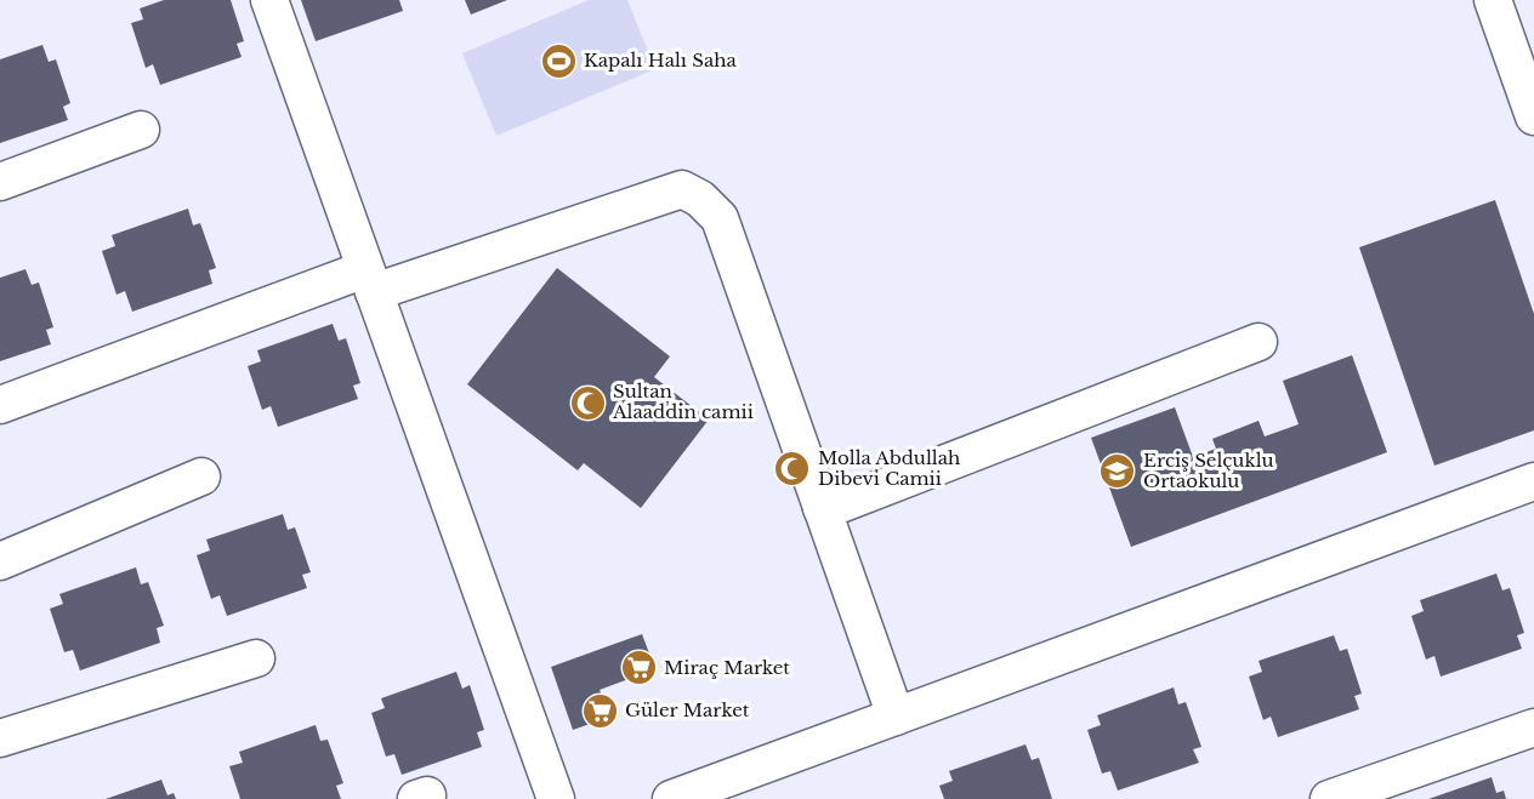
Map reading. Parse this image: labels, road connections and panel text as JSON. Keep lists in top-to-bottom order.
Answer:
{
  "places": {
    "sports": ["Kapalı Halı Saha"],
    "mosque": ["Sultan Alaaddin camii", "Molla Abdullah Dibevi Camii"],
    "school or university": ["Erciş Selçuklu Ortaokulu"],
    "supermarket": ["Miraç Market", "Güler Market"]
  }
}
